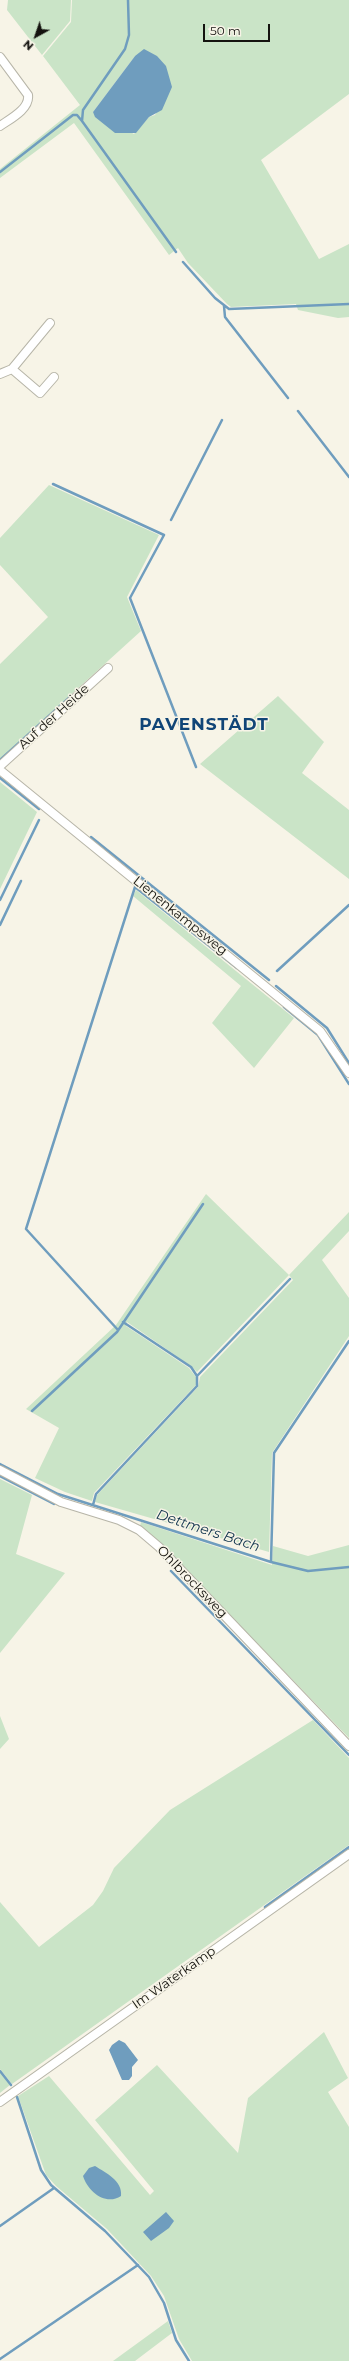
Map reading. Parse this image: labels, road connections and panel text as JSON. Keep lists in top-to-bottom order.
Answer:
{
  "streets": {
    "street": [
      "Auf der Heide",
      "Lienenkampsweg",
      "Ohlbrocksweg",
      "Im Waterkamp"
    ]
  },
  "districts": ["PAVENSTÄDT"],
  "water": ["Dettmers Bach"],
  "scale_bar": "50 m",
  "north": "bottom left"
}
